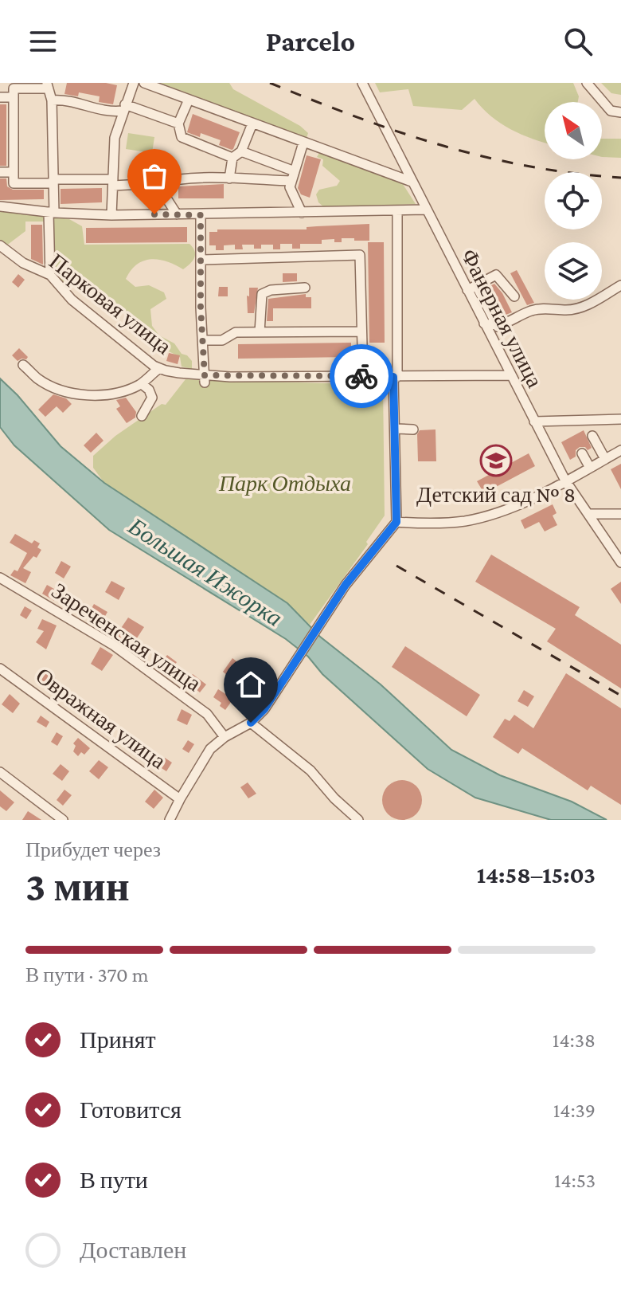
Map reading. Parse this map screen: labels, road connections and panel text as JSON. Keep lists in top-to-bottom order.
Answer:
{
  "streets": {
    "street": [
      "Парковая улица",
      "Фанерная улица",
      "Зареченская улица",
      "Овражная улица"
    ]
  },
  "crossings": [
    ["Парковая улица", "Фанерная улица"]
  ],
  "water": ["Большая Ижорка"],
  "parks": ["Парк Отдыха"],
  "places": {
    "school or university": ["Детский сад № 8"]
  },
  "north": "top left",
  "page": {
    "header": "Parcelo",
    "heading": ["3 мин", "Прибудет через", "14:58–15:03"],
    "bar": "В пути · 370 m",
    "list": [
      ["Принят", "14:38"],
      ["Готовится", "14:39"],
      ["В пути", "14:53"],
      "Доставлен"
    ]
  }
}
